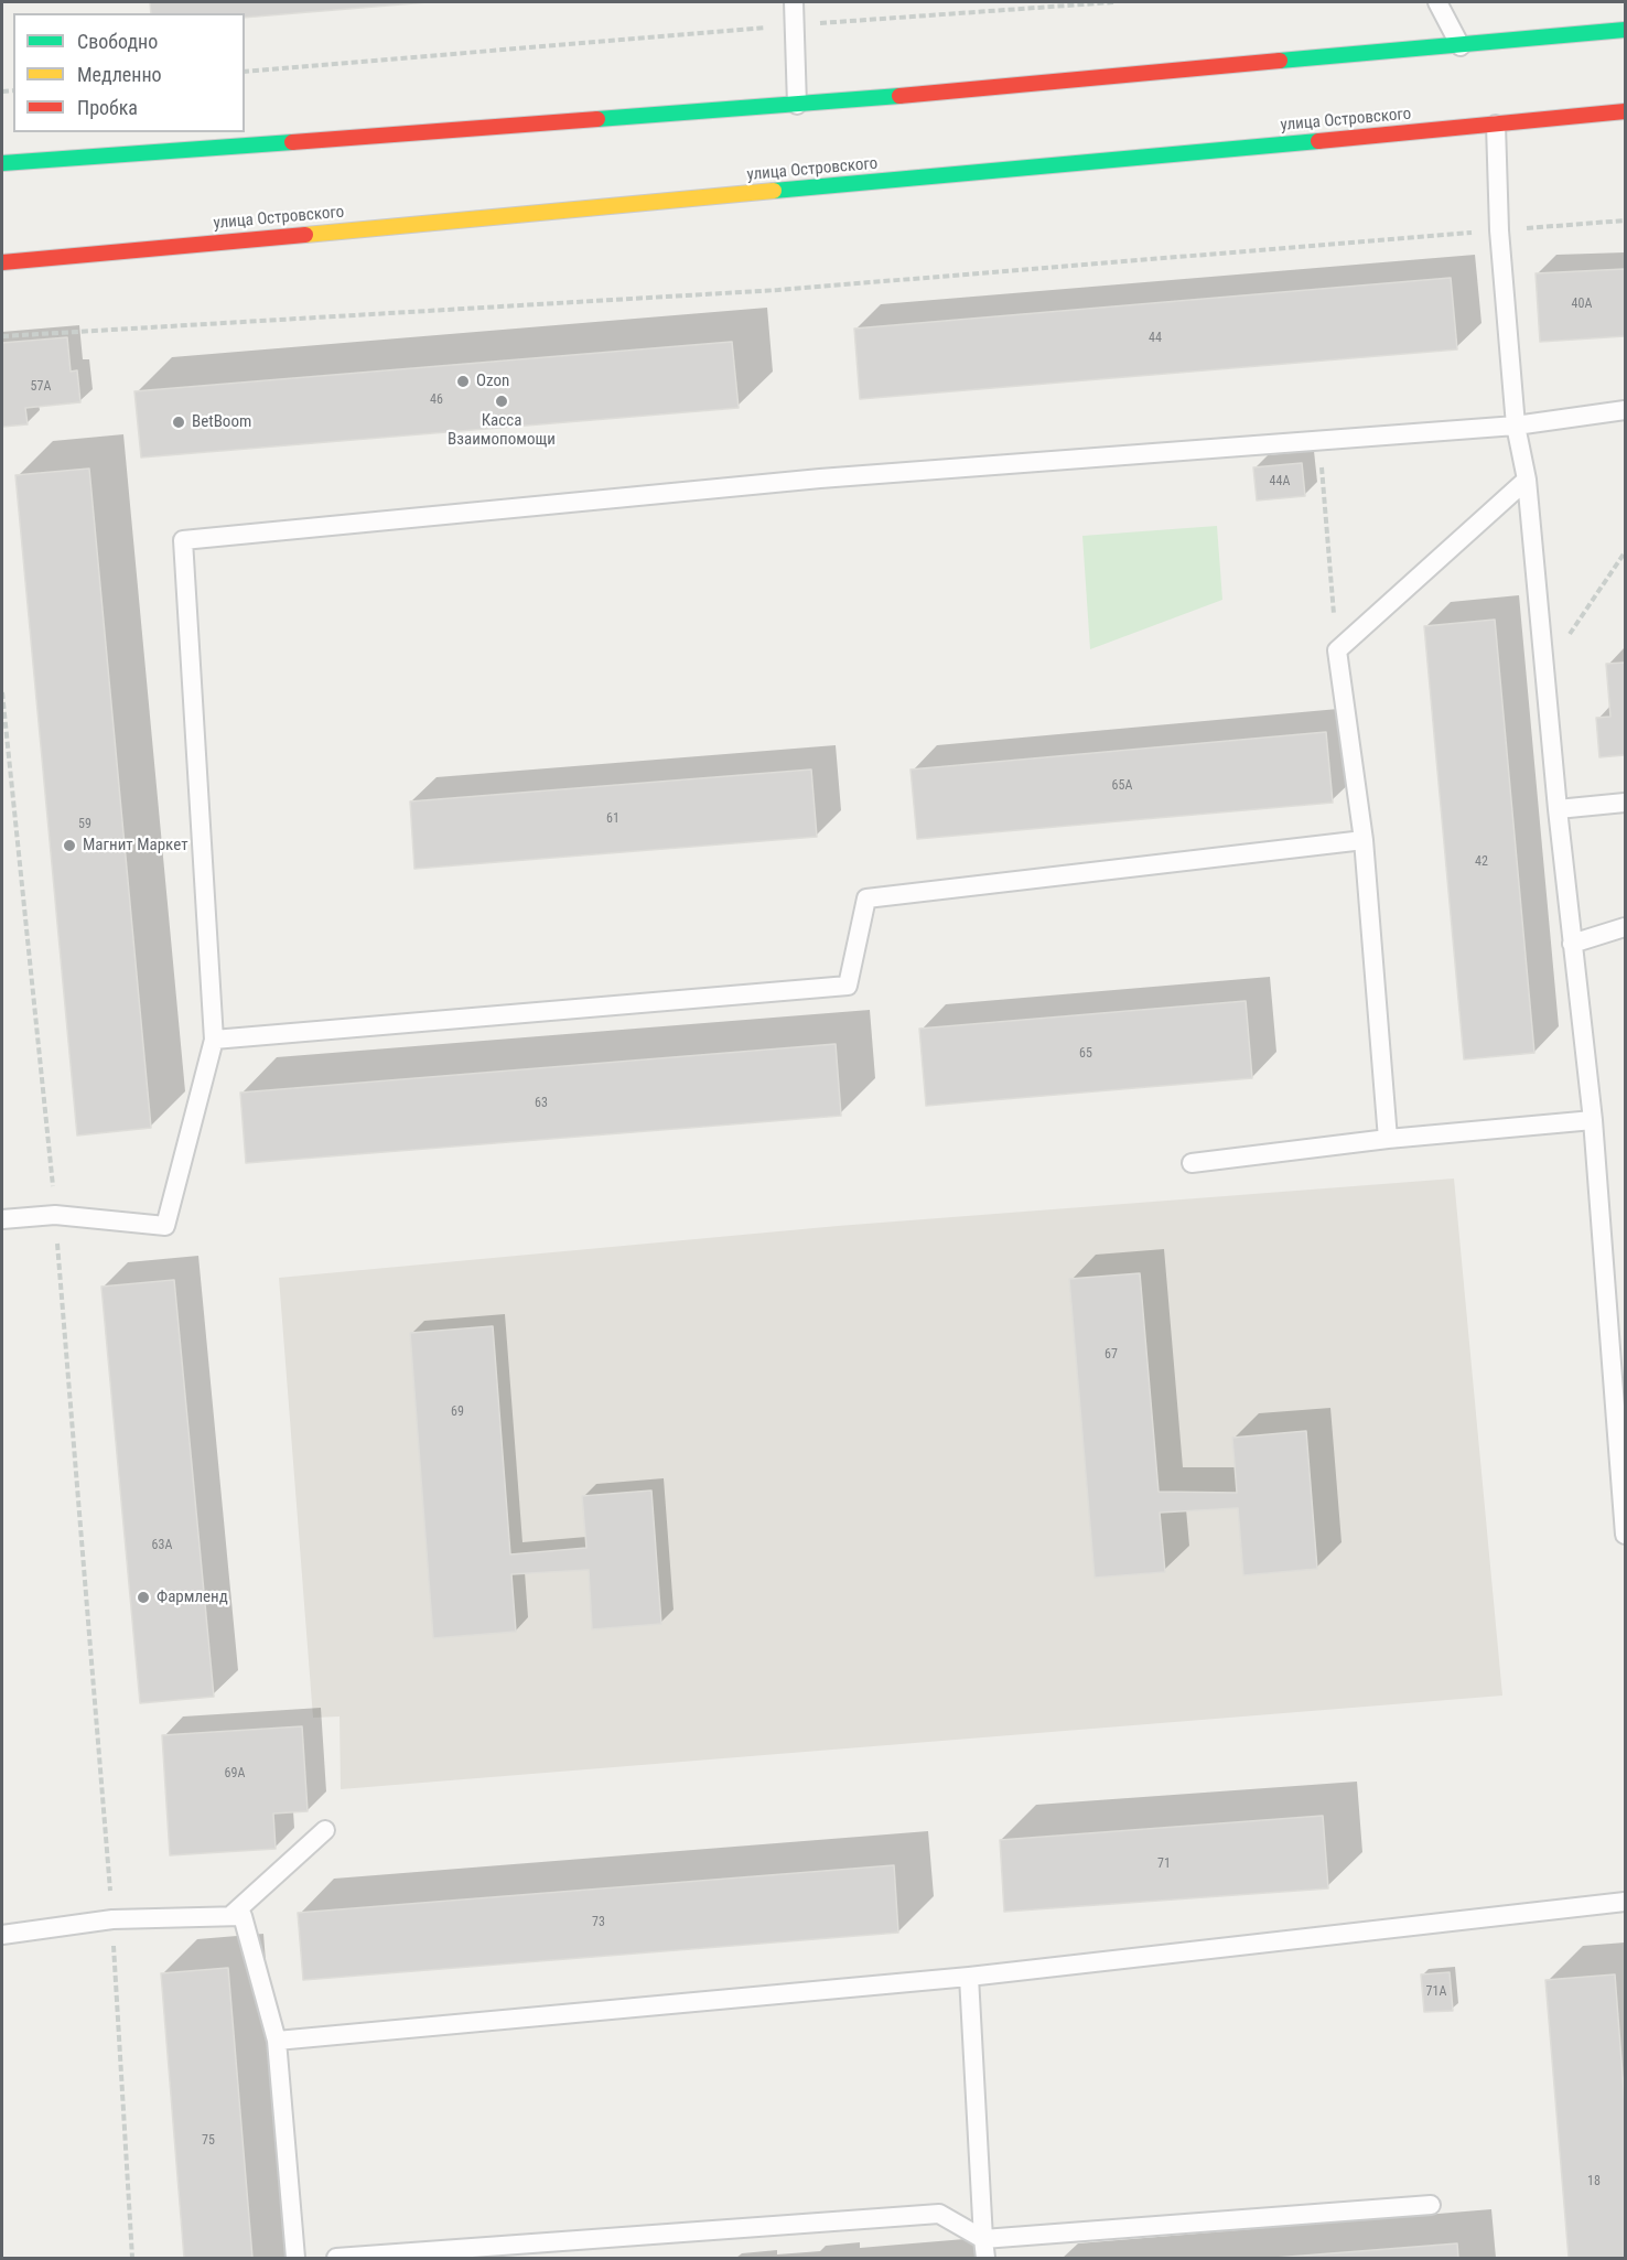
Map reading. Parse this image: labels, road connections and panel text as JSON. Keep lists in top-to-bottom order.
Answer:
{
  "streets": {
    "main road": ["улица Островского"]
  },
  "places": [
    "Ozon",
    "Касса Взаимопомощи",
    "BetBoom",
    "Магнит Маркет",
    "Фармленд"
  ],
  "house_numbers": [
    "40А",
    "44",
    "57А",
    "46",
    "44А",
    "65А",
    "61",
    "59",
    "42",
    "65",
    "63",
    "67",
    "69",
    "63А",
    "69А",
    "71",
    "73",
    "71А",
    "75",
    "18"
  ],
  "legend": ["Свободно", "Медленно", "Пробка"]
}
